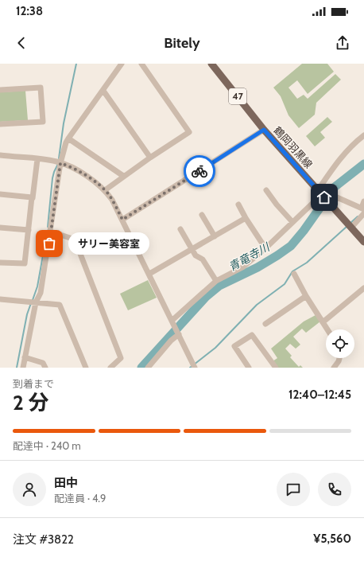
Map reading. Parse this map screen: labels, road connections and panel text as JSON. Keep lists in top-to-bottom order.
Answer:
{
  "streets": {
    "main road": ["47", "鶴岡羽黒線"]
  },
  "water": ["青竜寺川"],
  "places": ["サリー美容室"],
  "page": {
    "status": "12:38",
    "header": "Bitely",
    "bubble": "サリー美容室",
    "heading": ["2 分", "到着まで", "12:40–12:45"],
    "panel": [
      "田中",
      "配達員 · 4.9",
      "注文 #3822",
      "¥5,560"
    ],
    "bar": "配達中 · 240 m"
  }
}
